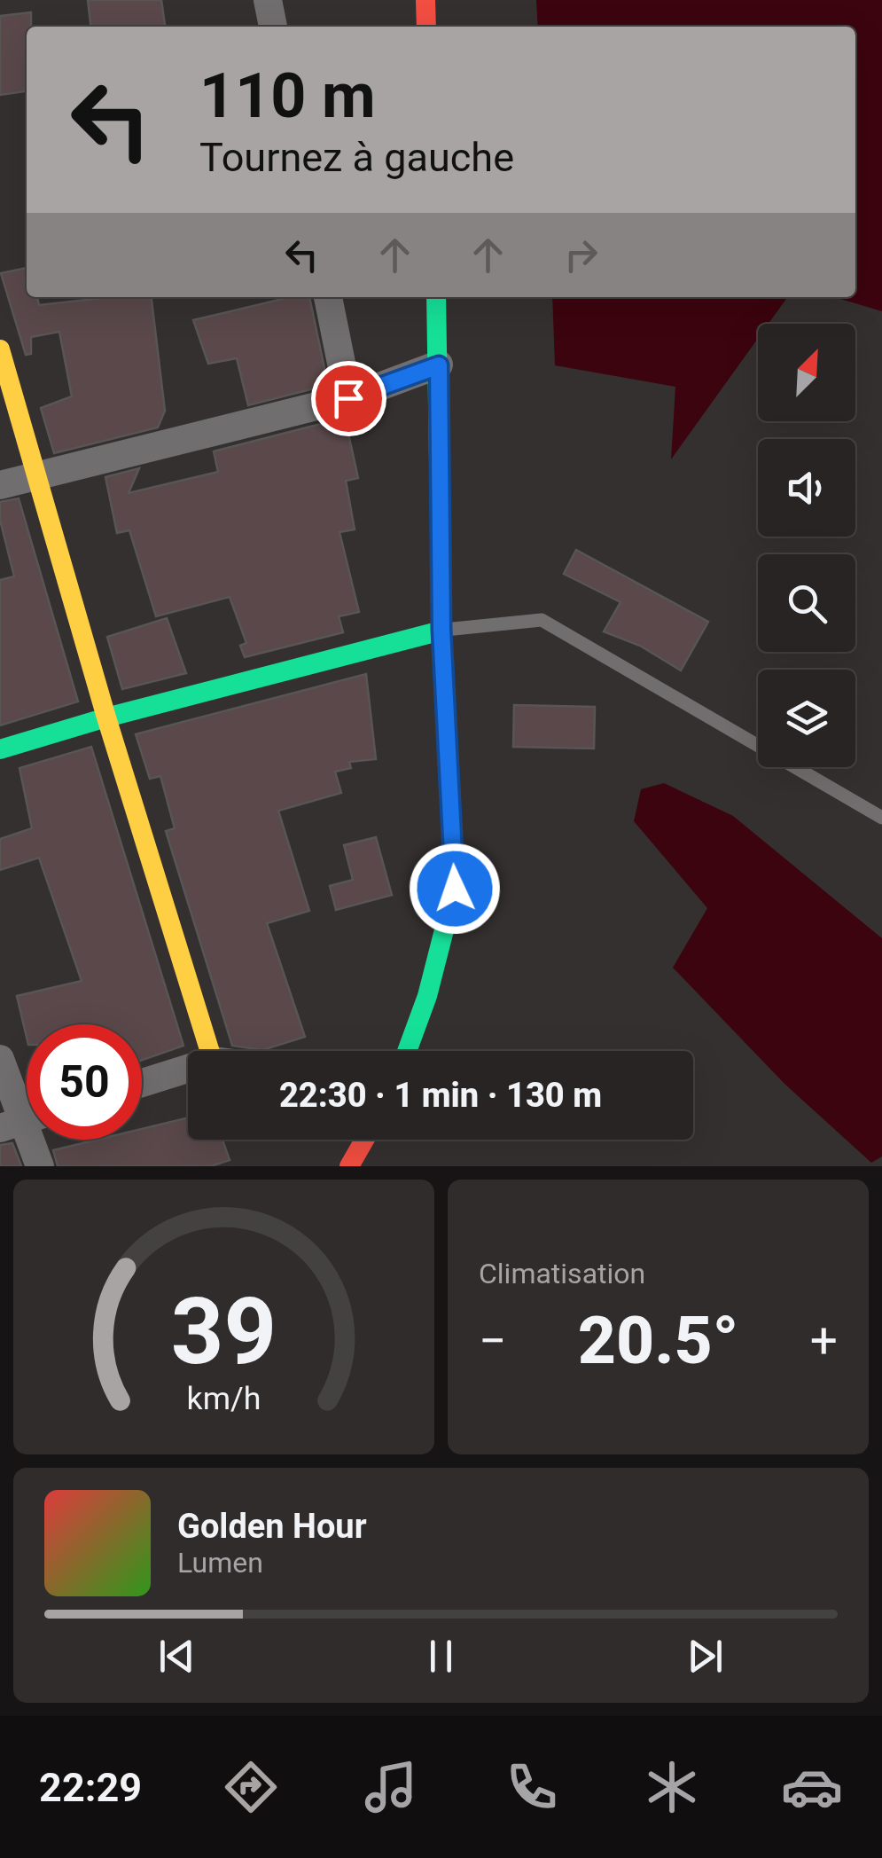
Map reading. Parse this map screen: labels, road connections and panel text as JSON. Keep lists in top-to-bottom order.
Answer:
{
  "north": "top right",
  "page": {
    "turn": ["110 m", "Tournez à gauche"],
    "limit": "50",
    "trip": "22:30 · 1 min · 130 m",
    "tile": "Climatisation",
    "heat": ["−", "20.5°", "+"],
    "song": ["Golden Hour", "Lumen"],
    "tabs": "22:29",
    "gauge": ["39", "km/h"]
  }
}
